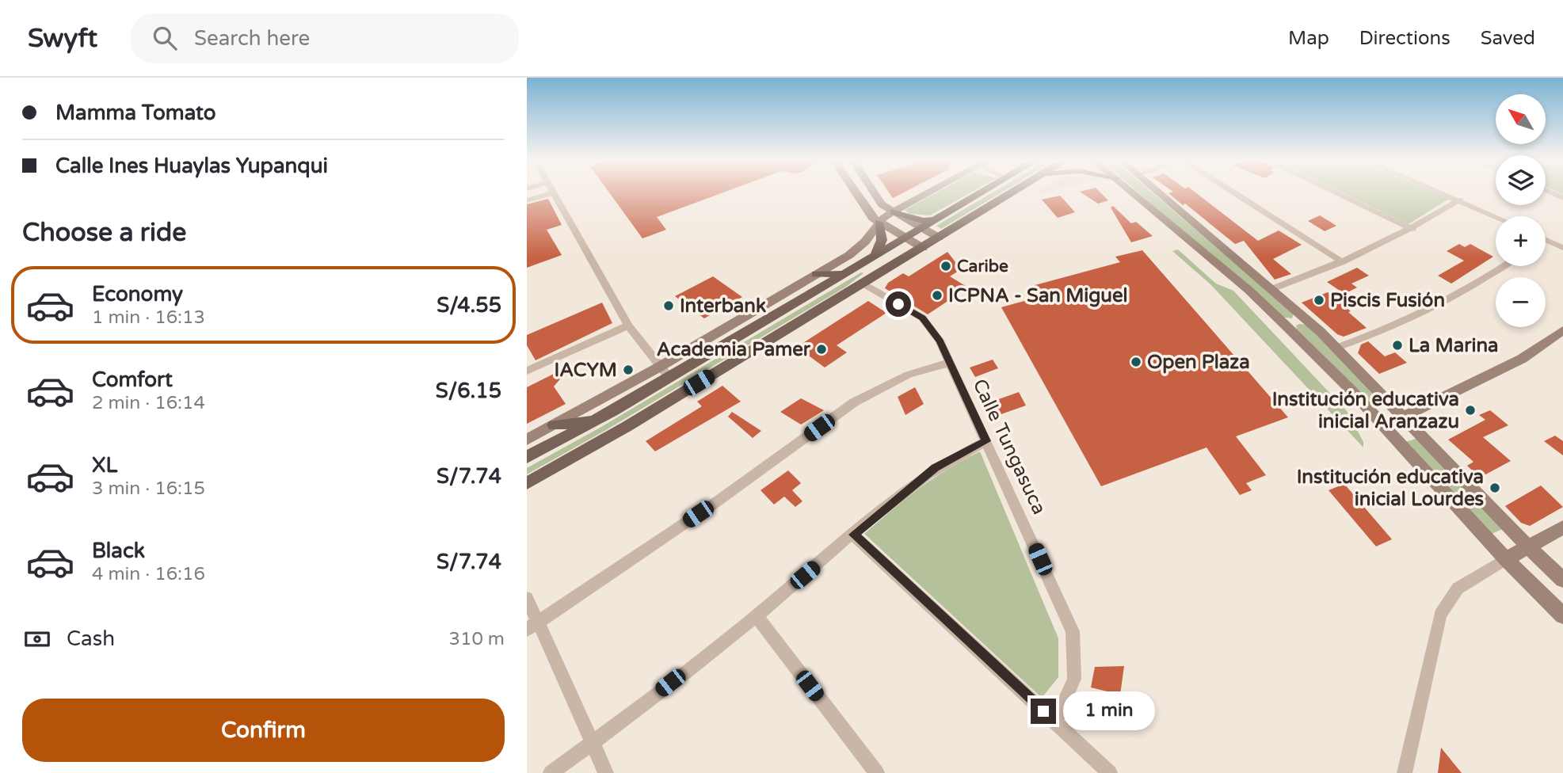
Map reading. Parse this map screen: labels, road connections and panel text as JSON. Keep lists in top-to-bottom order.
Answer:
{
  "streets": {
    "street": ["Calle Tungasuca"]
  },
  "places": [
    "Caribe",
    "ICPNA - San Miguel",
    "Piscis Fusión",
    "Interbank",
    "La Marina",
    "Academia Pamer",
    "Open Plaza",
    "IACYM",
    "Institución educativa inicial Aranzazu",
    "Institución educativa inicial Lourdes"
  ],
  "north": "top left",
  "page": {
    "header": "Swyft",
    "search": "Search here",
    "nav": ["Map", "Directions", "Saved"],
    "banner": ["Mamma Tomato", "Calle Ines Huaylas Yupanqui"],
    "map_buttons": ["+", "−"],
    "heading": "Choose a ride",
    "list": [
      {
        "name": "Economy",
        "note": "1 min · 16:13",
        "value": "S/4.55"
      },
      {
        "name": "Comfort",
        "note": "2 min · 16:14",
        "value": "S/6.15"
      },
      {
        "name": "XL",
        "note": "3 min · 16:15",
        "value": "S/7.74"
      },
      {
        "name": "Black",
        "note": "4 min · 16:16",
        "value": "S/7.74"
      }
    ],
    "pay": ["Cash", "310 m"],
    "buttons": "Confirm",
    "bubble": "1 min"
  }
}
